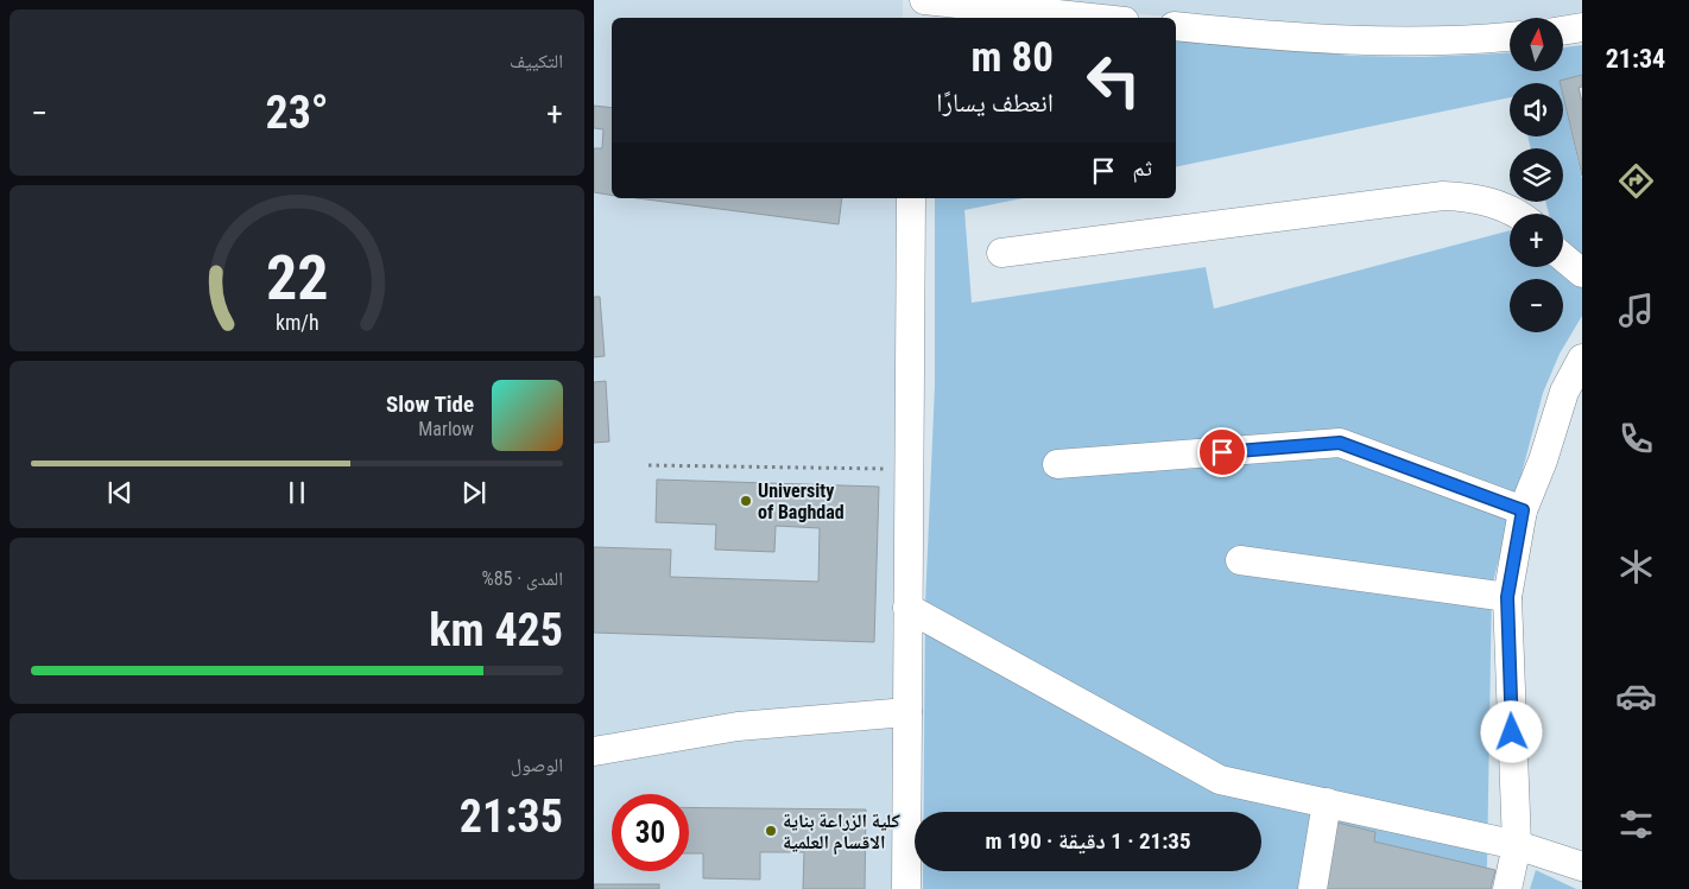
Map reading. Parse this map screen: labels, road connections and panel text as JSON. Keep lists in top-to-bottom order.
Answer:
{
  "places": ["University of Baghdad", "كلية الزراعة بناية الاقسام العلمية"],
  "north": "top",
  "page": {
    "tabs": "21:34",
    "tile": [
      "التكييف",
      ["المدى · 85%", "425 km"],
      ["الوصول", "21:35"]
    ],
    "map_buttons": ["+", "−"],
    "turn": ["80 m", "انعطف يسارًا"],
    "heat": ["−", "23°", "+"],
    "then": "ثم",
    "song": ["Slow Tide", "Marlow"],
    "limit": "30",
    "trip": "21:35 · 1 دقيقة · 190 m",
    "gauge": ["22", "km/h"]
  }
}
